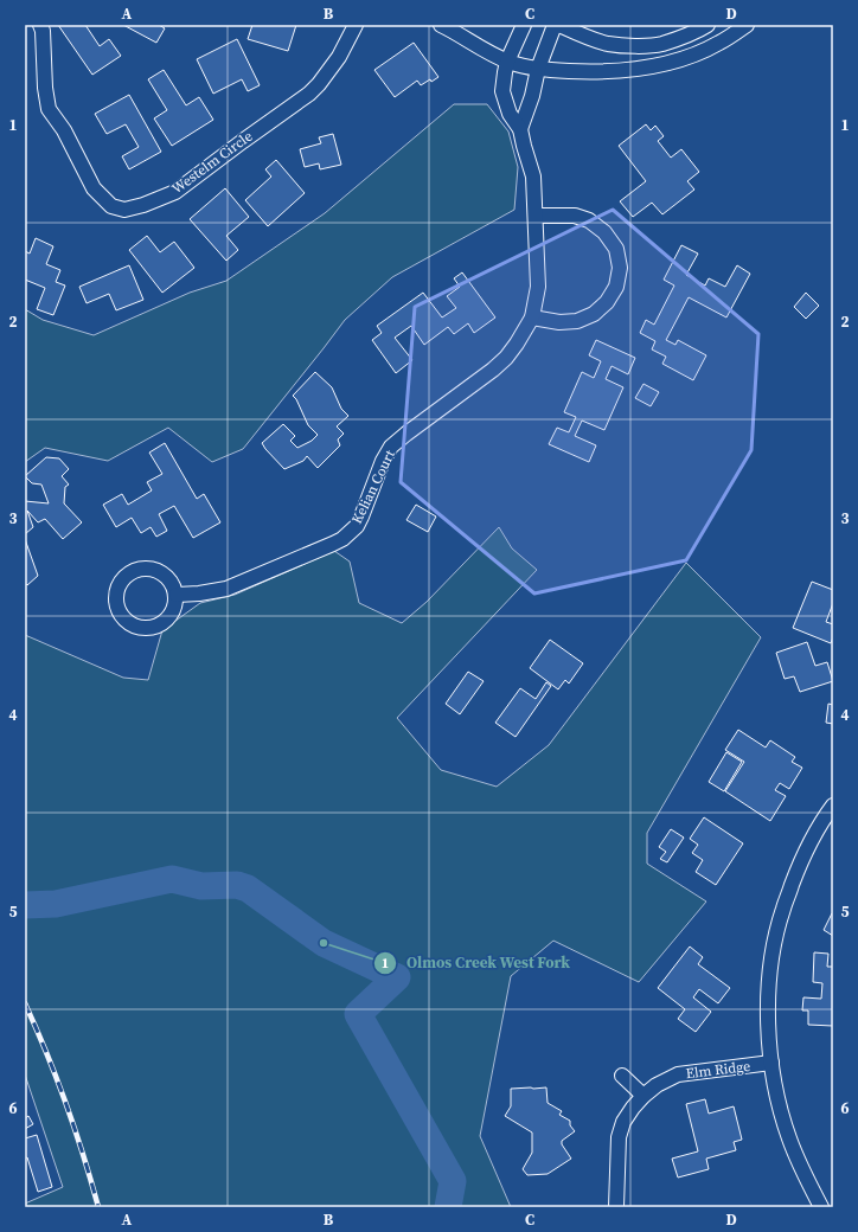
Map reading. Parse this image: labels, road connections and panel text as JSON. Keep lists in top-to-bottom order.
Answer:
{
  "streets": {
    "street": ["Westelm Circle", "Kelian Court", "Elm Ridge"]
  },
  "places": ["Olmos Creek West Fork"],
  "grid": {
    "columns": [
      "A",
      "B",
      "C",
      "D"
    ],
    "rows": [
      "1",
      "2",
      "3",
      "4",
      "5",
      "6"
    ]
  }
}
